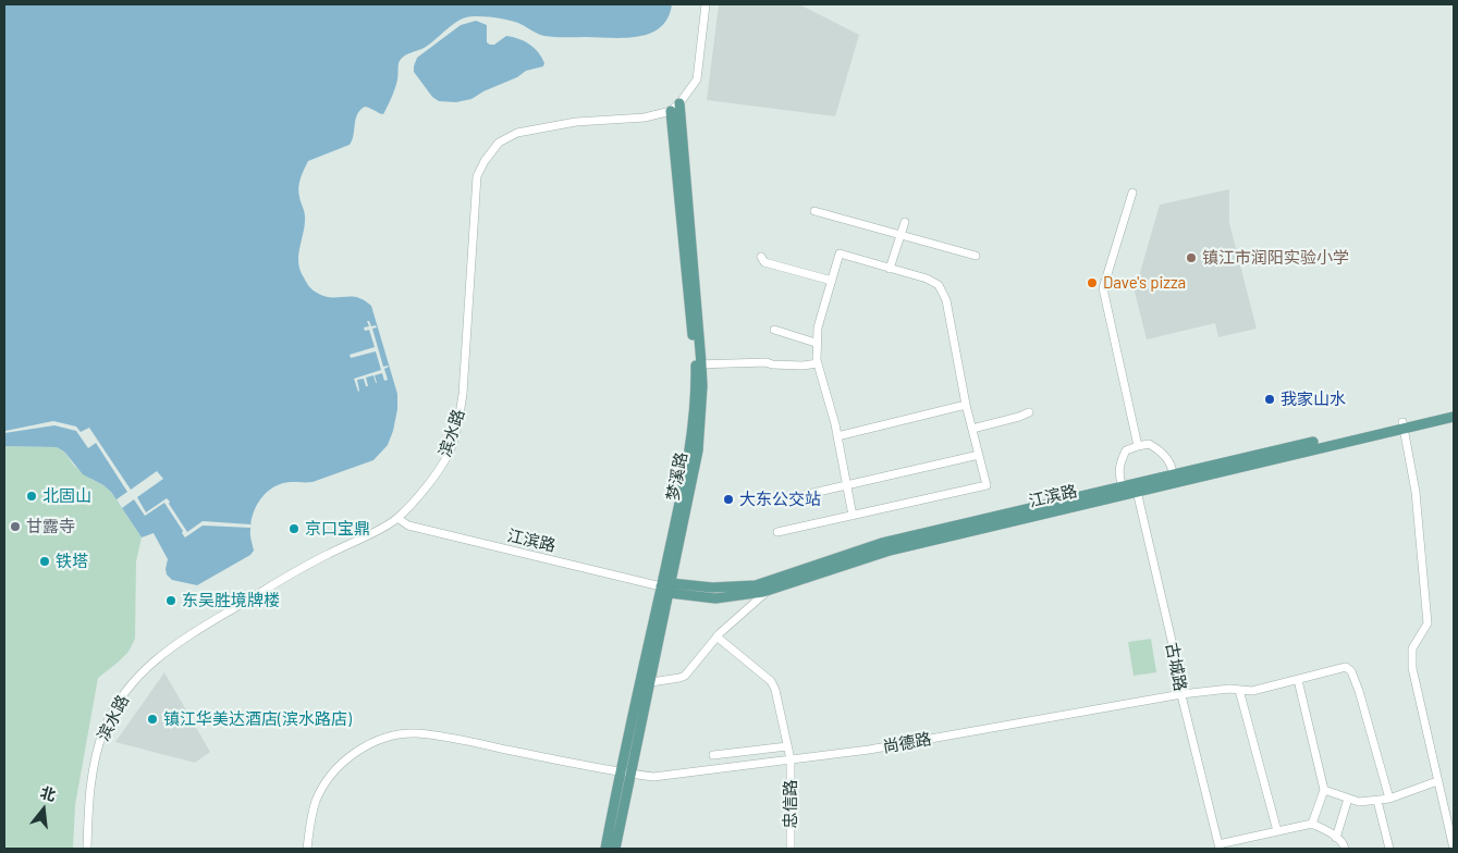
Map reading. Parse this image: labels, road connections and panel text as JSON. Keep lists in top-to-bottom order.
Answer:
{
  "streets": {
    "main road": ["梦溪路", "江滨路"],
    "street": [
      "滨水路",
      "古城路",
      "尚德路",
      "忠信路"
    ]
  },
  "crossings": [
    ["滨水路", "梦溪路"],
    ["滨水路", "江滨路"],
    ["梦溪路", "江滨路"],
    ["梦溪路", "尚德路"],
    ["江滨路", "古城路"],
    ["古城路", "尚德路"],
    ["尚德路", "忠信路"]
  ],
  "places": [
    "镇江市润阳实验小学",
    "Dave's pizza",
    "我家山水",
    "北固山",
    "大东公交站",
    "甘露寺",
    "京口宝鼎",
    "铁塔",
    "东吴胜境牌楼",
    "镇江华美达酒店(滨水路店)"
  ],
  "north": "top"
}
